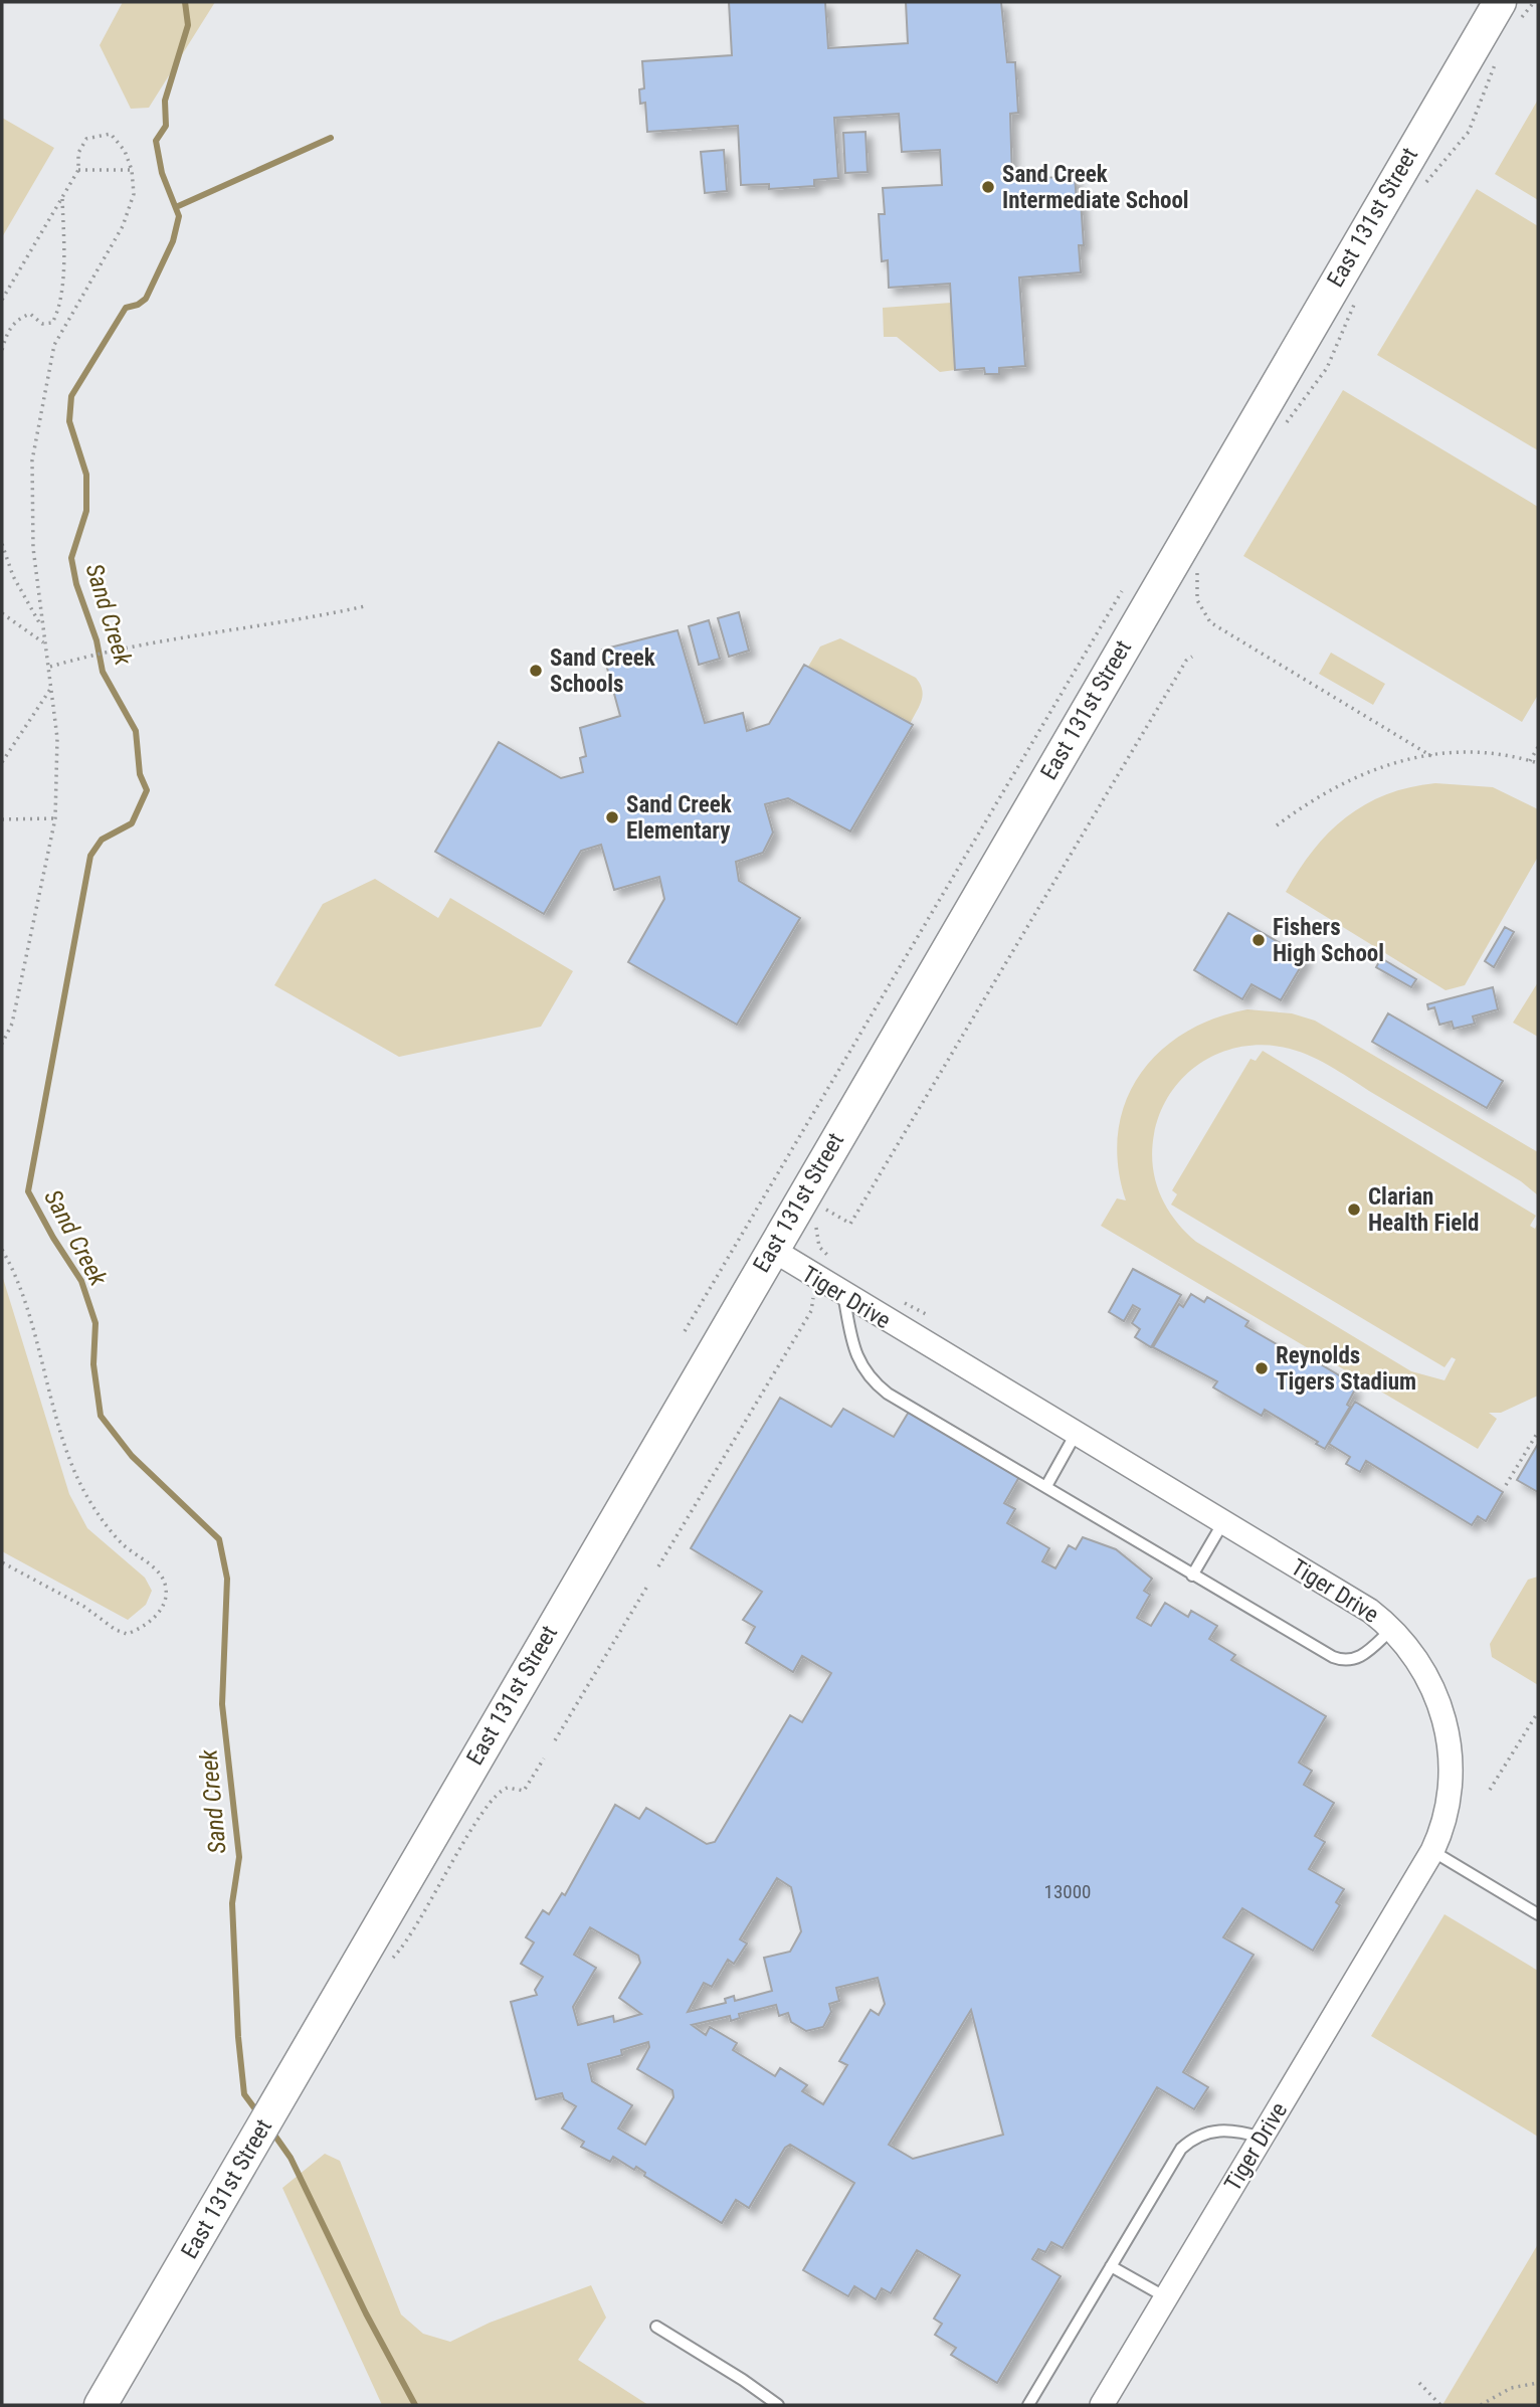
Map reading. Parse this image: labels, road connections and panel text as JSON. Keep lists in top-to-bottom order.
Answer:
{
  "streets": {
    "street": ["East 131st Street", "Tiger Drive"]
  },
  "crossings": [
    ["East 131st Street", "Tiger Drive"]
  ],
  "water": ["Sand Creek"],
  "places": [
    "Sand Creek Intermediate School",
    "Sand Creek Schools",
    "Sand Creek Elementary",
    "Fishers High School",
    "Clarian Health Field",
    "Reynolds Tigers Stadium"
  ],
  "house_numbers": ["13000"]
}
